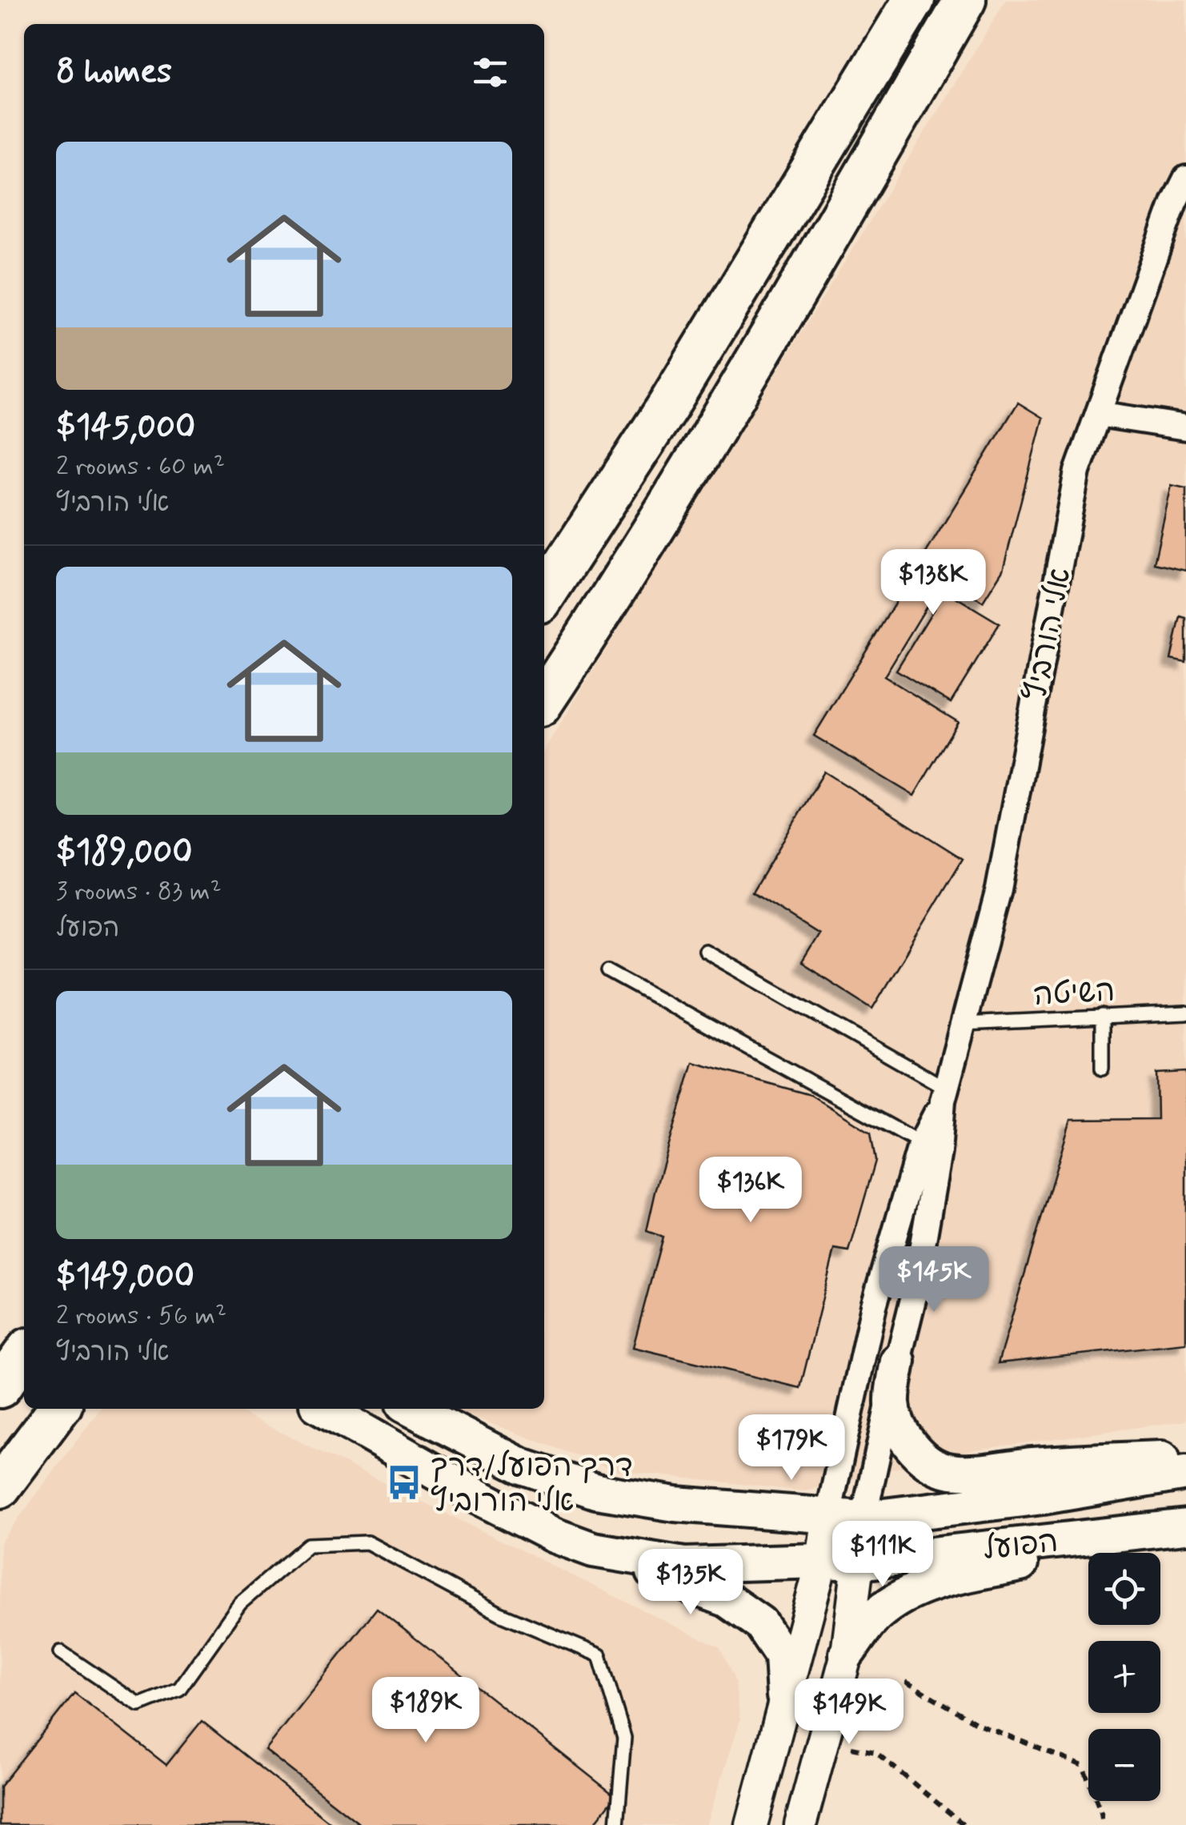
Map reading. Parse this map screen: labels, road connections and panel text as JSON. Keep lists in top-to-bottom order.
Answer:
{
  "streets": {
    "main road": ["הפועל"],
    "street": ["אלי הורביץ"],
    "lane": ["השיטה"]
  },
  "crossings": [
    ["אלי הורביץ", "השיטה"],
    ["אלי הורביץ", "הפועל"]
  ],
  "places": {
    "bus stop": ["דרך הפועל/דרך אלי הורוביץ"]
  },
  "page": {
    "heading": "8 homes",
    "list": [
      {
        "name": "$145,000",
        "note": "2 rooms · 60 m² · אלי הורביץ"
      },
      {
        "name": "$189,000",
        "note": "3 rooms · 83 m² · הפועל"
      },
      {
        "name": "$149,000",
        "note": "2 rooms · 56 m² · אלי הורביץ"
      }
    ],
    "price": [
      "$138K",
      "$136K",
      "$145K",
      "$179K",
      "$111K",
      "$135K",
      "$189K",
      "$149K"
    ],
    "map_buttons": ["+", "−"]
  }
}
